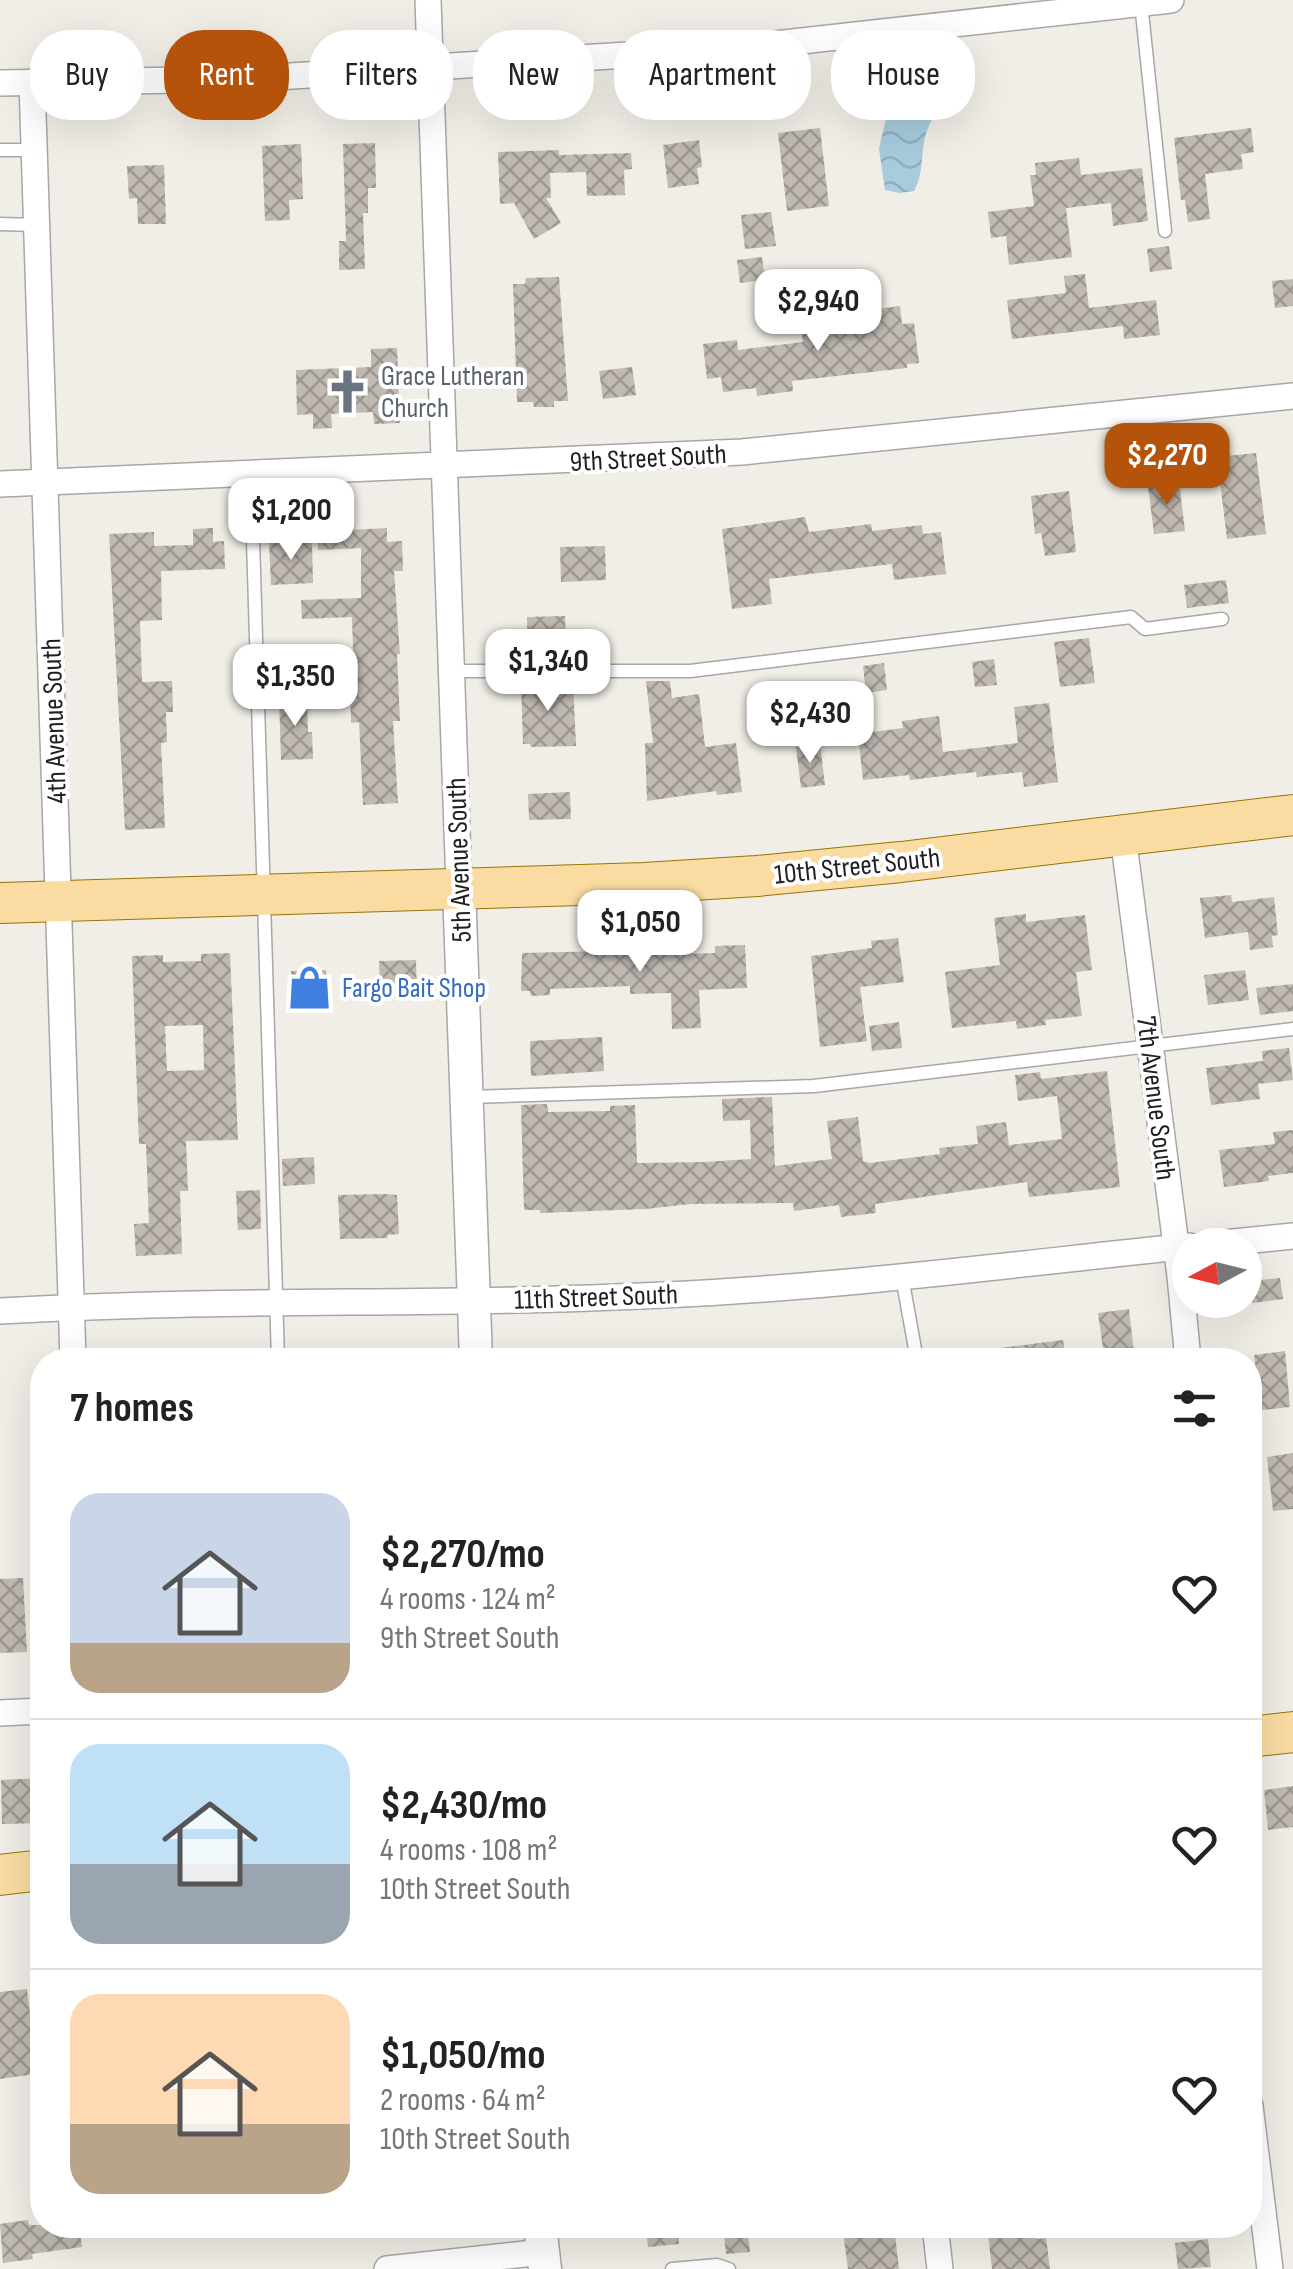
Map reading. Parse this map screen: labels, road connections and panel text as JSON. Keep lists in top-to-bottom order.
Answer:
{
  "streets": {
    "main road": ["10th Street South"],
    "street": [
      "9th Street South",
      "4th Avenue South",
      "5th Avenue South",
      "7th Avenue South",
      "11th Street South"
    ]
  },
  "crossings": [
    ["9th Street South", "4th Avenue South"],
    ["9th Street South", "5th Avenue South"],
    ["4th Avenue South", "10th Street South"],
    ["4th Avenue South", "11th Street South"],
    ["5th Avenue South", "10th Street South"],
    ["5th Avenue South", "11th Street South"],
    ["10th Street South", "7th Avenue South"]
  ],
  "places": {
    "church": ["Grace Lutheran Church"],
    "shop": ["Fargo Bait Shop"]
  },
  "north": "left",
  "page": {
    "chip": [
      "Buy",
      "Rent",
      "Filters",
      "New",
      "Apartment",
      "House"
    ],
    "price": [
      "$2,940",
      "$2,270",
      "$1,200",
      "$1,340",
      "$1,350",
      "$2,430",
      "$1,050"
    ],
    "heading": "7 homes",
    "list": [
      {
        "name": "$2,270/mo",
        "note": "4 rooms · 124 m² · 9th Street South"
      },
      {
        "name": "$2,430/mo",
        "note": "4 rooms · 108 m² · 10th Street South"
      },
      {
        "name": "$1,050/mo",
        "note": "2 rooms · 64 m² · 10th Street South"
      }
    ]
  }
}
